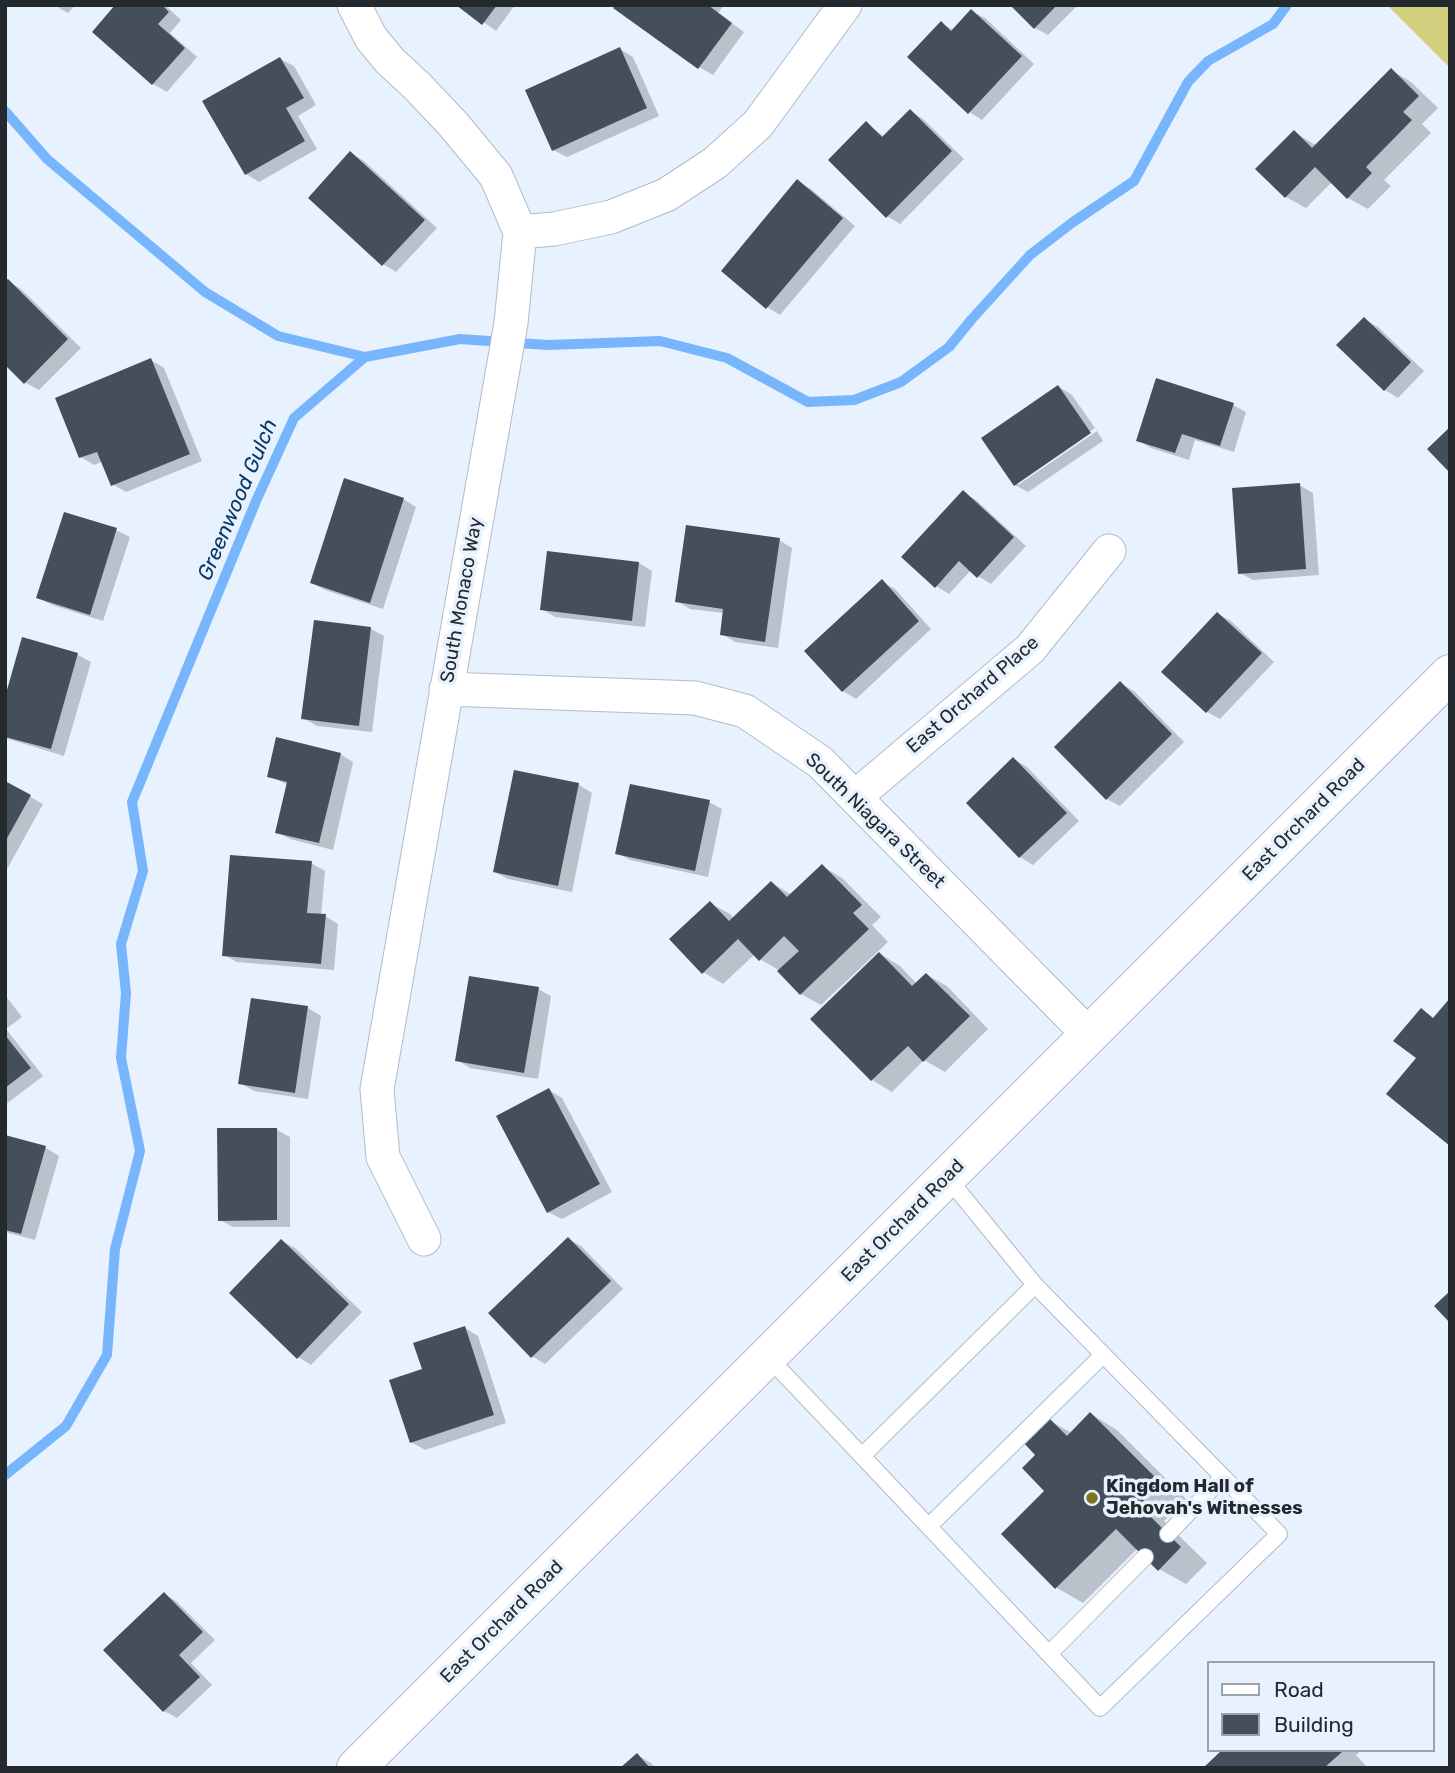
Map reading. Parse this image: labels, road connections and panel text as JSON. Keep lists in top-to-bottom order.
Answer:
{
  "streets": {
    "main road": ["East Orchard Road"],
    "street": ["South Monaco Way", "East Orchard Place", "South Niagara Street"]
  },
  "crossings": [
    ["South Monaco Way", "South Niagara Street"],
    ["East Orchard Place", "South Niagara Street"],
    ["East Orchard Road", "South Niagara Street"]
  ],
  "water": ["Greenwood Gulch"],
  "places": ["Kingdom Hall of Jehovah's Witnesses"],
  "legend": ["Road", "Building"]
}
